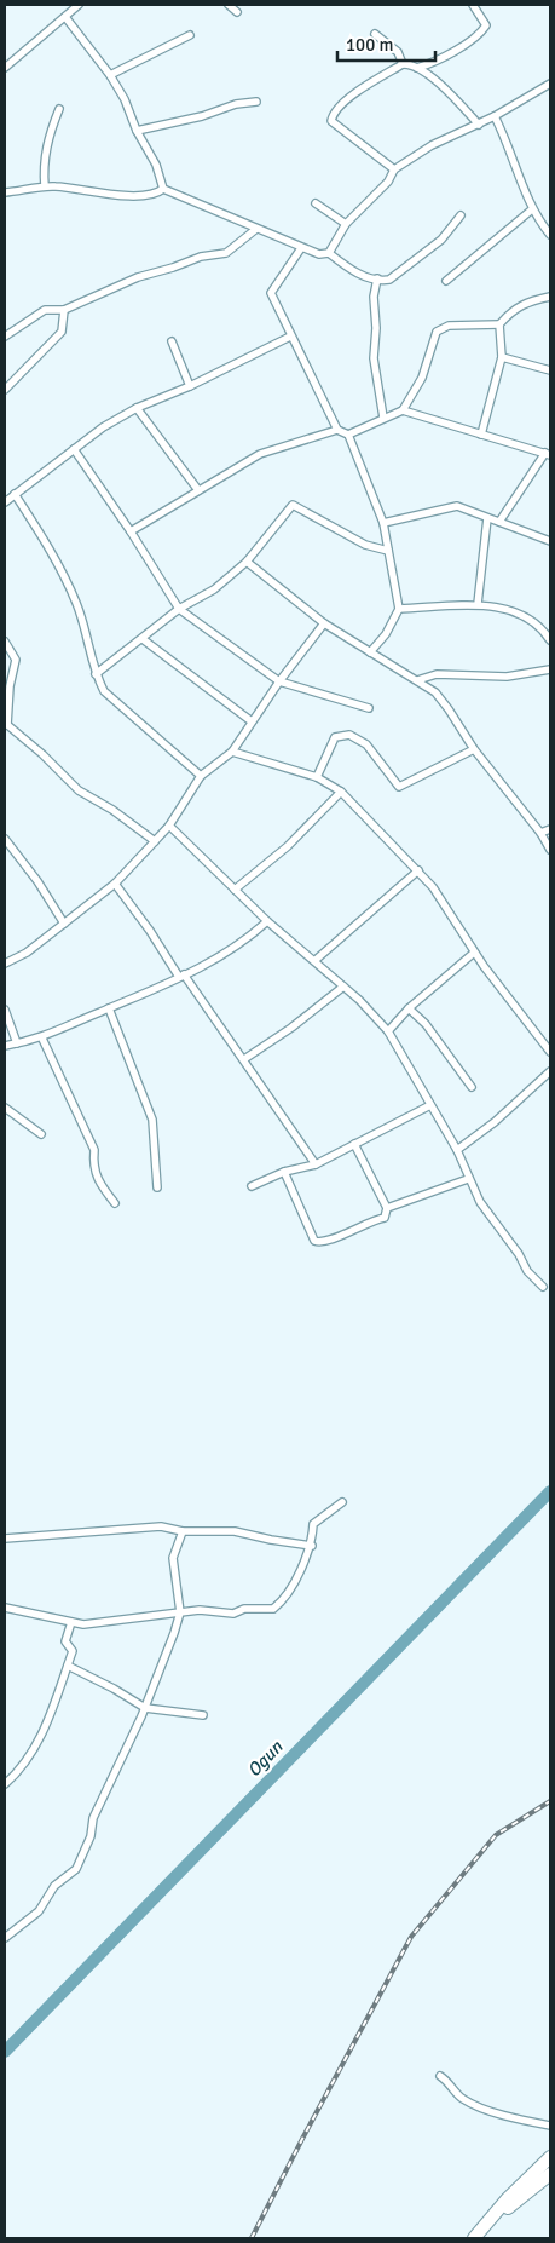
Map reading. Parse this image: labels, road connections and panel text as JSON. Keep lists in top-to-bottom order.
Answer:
{
  "water": ["Ogun"],
  "scale_bar": "100 m"
}
